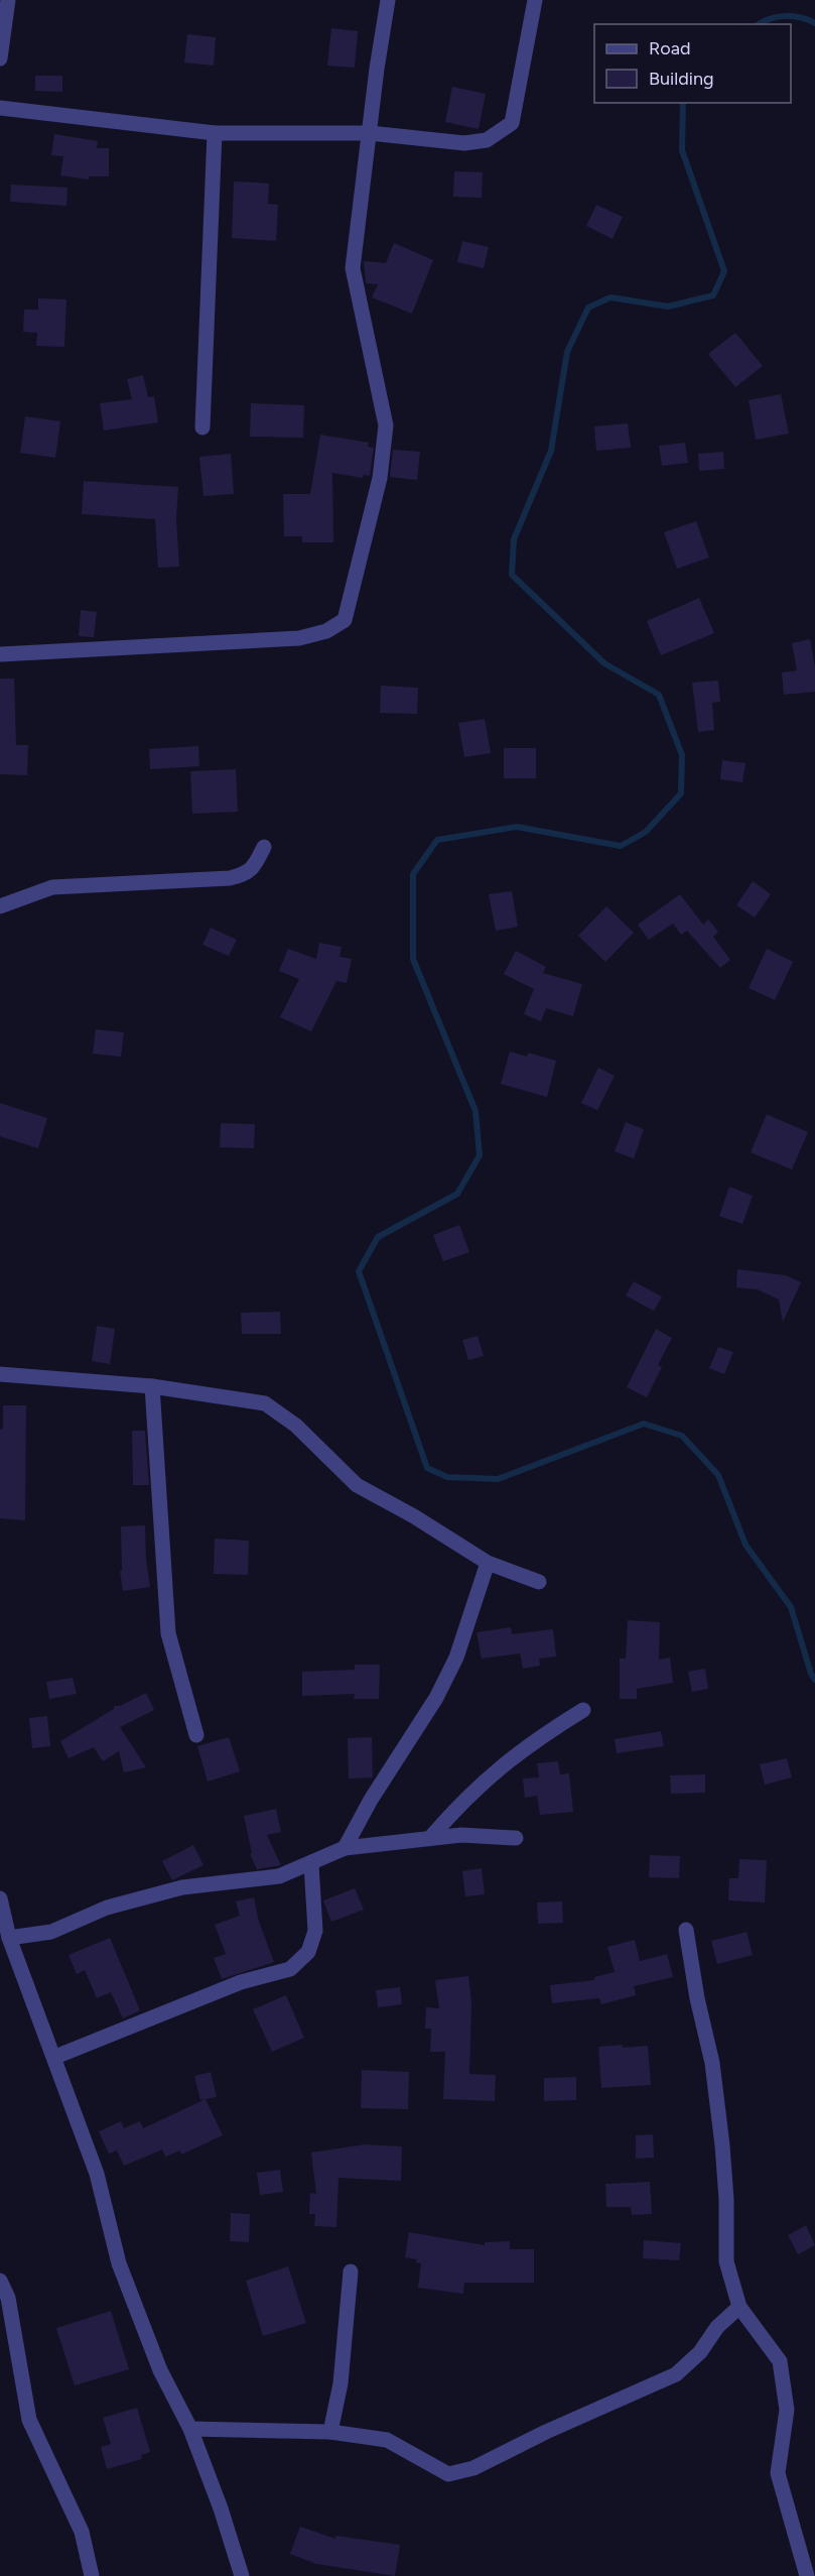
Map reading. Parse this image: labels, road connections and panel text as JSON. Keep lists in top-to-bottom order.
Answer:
{
  "legend": ["Road", "Building"]
}
